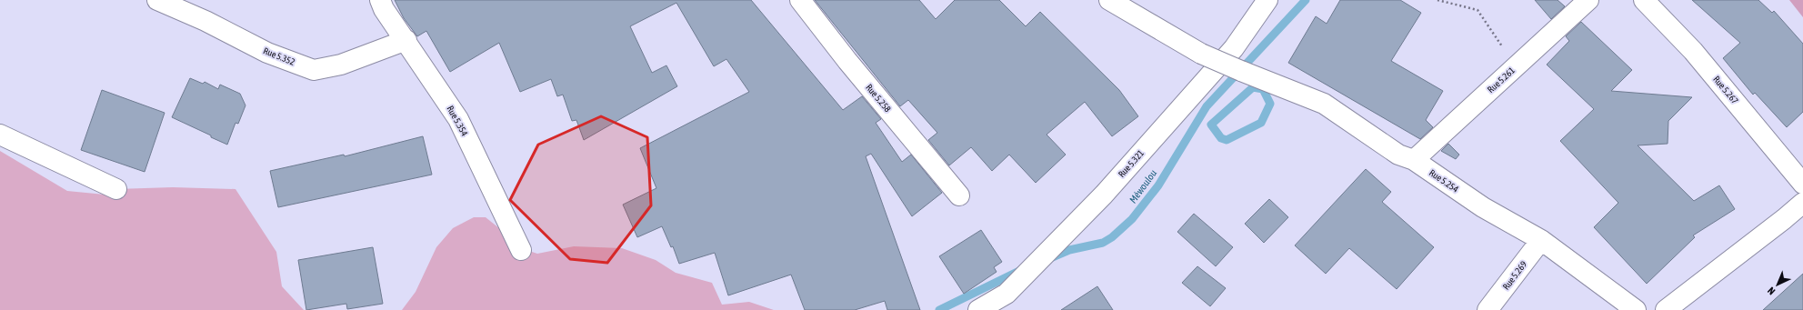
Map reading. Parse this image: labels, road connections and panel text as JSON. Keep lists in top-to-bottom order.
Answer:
{
  "streets": {
    "street": [
      "Rue 5.352",
      "Rue 5.261",
      "Rue 5.267",
      "Rue 5.258",
      "Rue 5.354",
      "Rue 5.321",
      "Rue 5.254",
      "Rue 5.269"
    ]
  },
  "crossings": [
    ["Rue 5.352", "Rue 5.354"],
    ["Rue 5.261", "Rue 5.254"],
    ["Rue 5.254", "Rue 5.269"]
  ],
  "water": ["Méwoulou"],
  "north": "bottom left"
}
